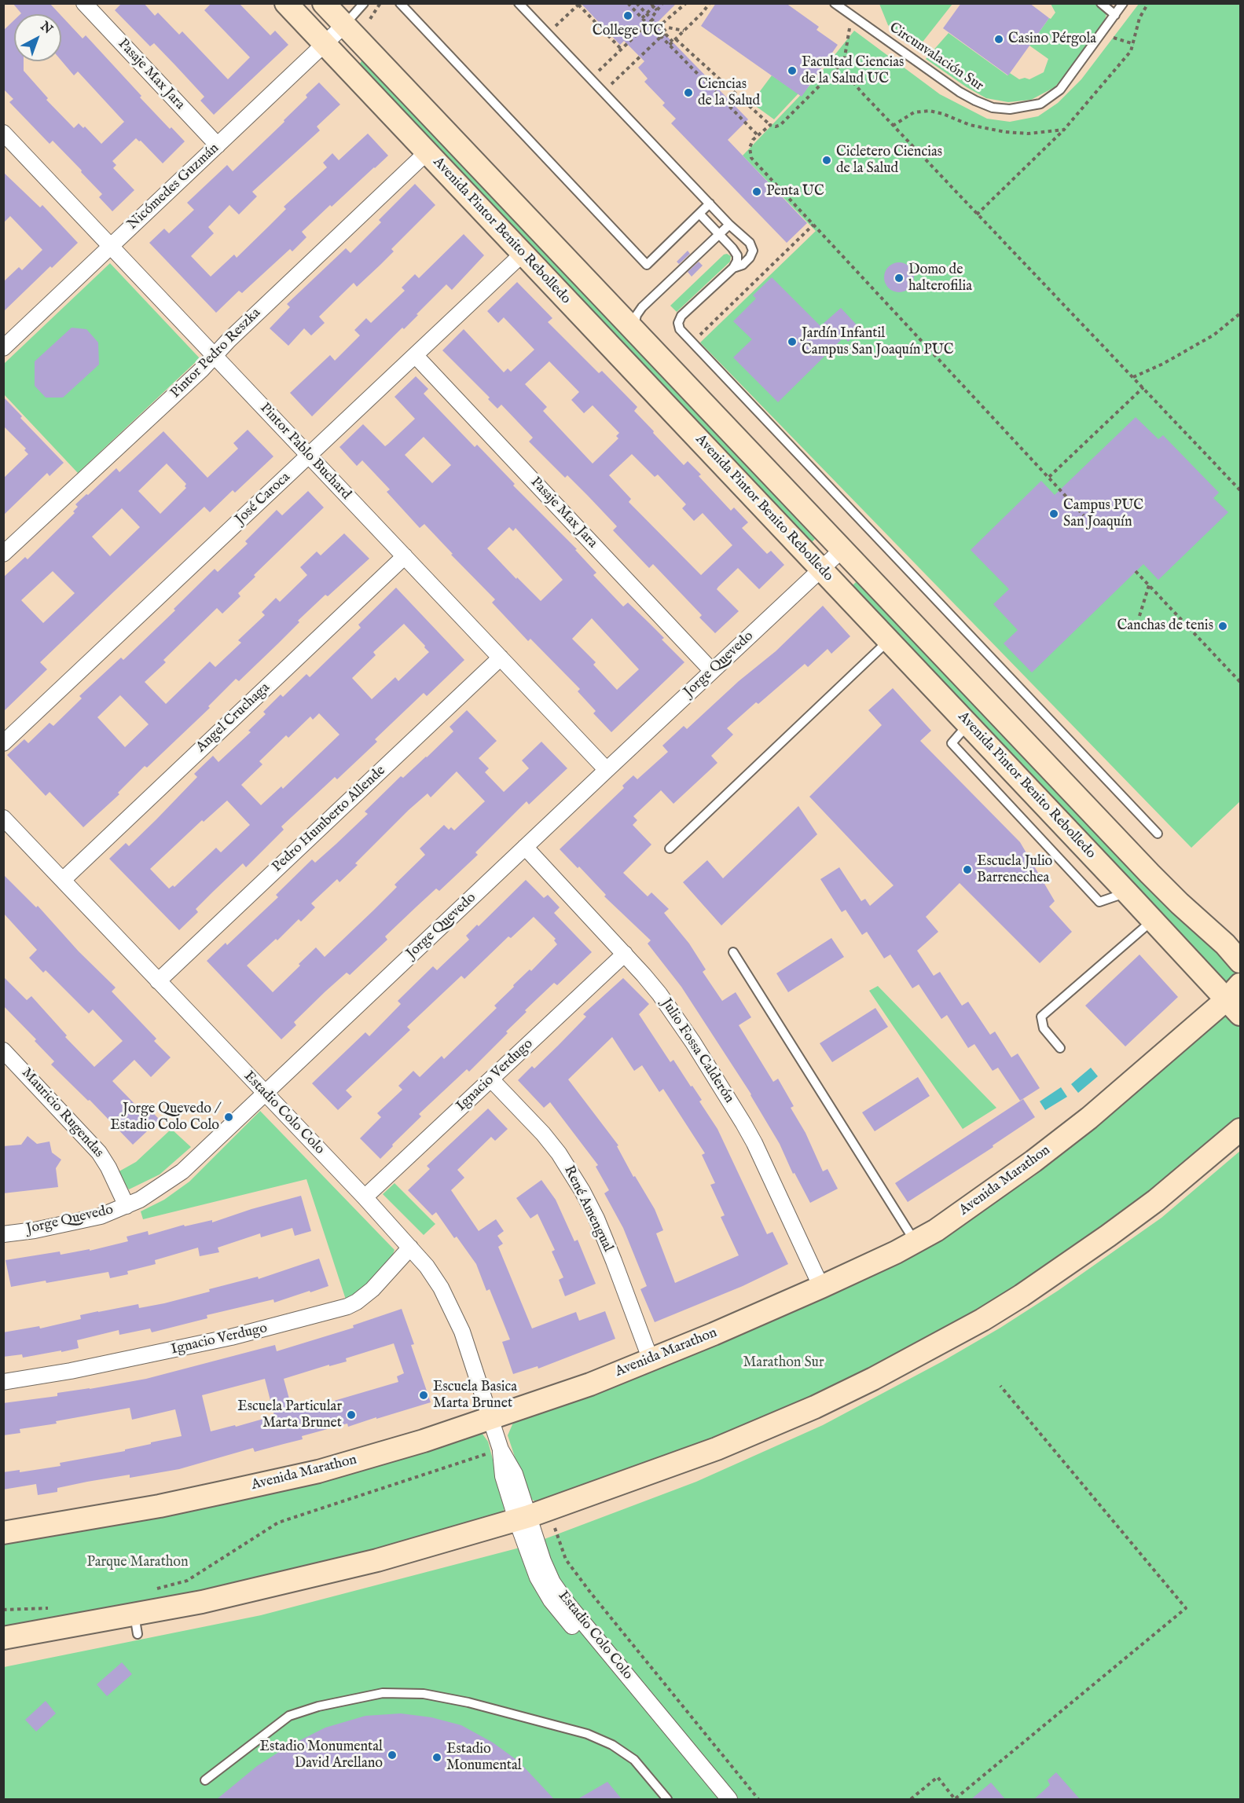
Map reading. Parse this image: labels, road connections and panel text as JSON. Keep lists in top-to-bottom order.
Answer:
{
  "streets": {
    "street": [
      "Pasaje Max Jara",
      "Nicómedes Guzmán",
      "Avenida Pintor Benito Rebolledo",
      "Pintor Pedro Reszka",
      "Pintor Pablo Buchard",
      "José Caroca",
      "Jorge Quevedo",
      "Angel Cruchaga",
      "Pedro Humberto Allende",
      "Julio Fossa Calderón",
      "Ignacio Verdugo",
      "Mauricio Rugendas",
      "Estadio Colo Colo",
      "Avenida Marathon",
      "René Amengual"
    ],
    "lane": ["Circunvalación Sur"]
  },
  "crossings": [
    ["Pasaje Max Jara", "Nicómedes Guzmán"],
    ["Pasaje Max Jara", "José Caroca"],
    ["Pasaje Max Jara", "Jorge Quevedo"],
    ["Nicómedes Guzmán", "Avenida Pintor Benito Rebolledo"],
    ["Nicómedes Guzmán", "Pintor Pablo Buchard"],
    ["Avenida Pintor Benito Rebolledo", "Pintor Pedro Reszka"],
    ["Avenida Pintor Benito Rebolledo", "José Caroca"],
    ["Avenida Pintor Benito Rebolledo", "Jorge Quevedo"],
    ["Avenida Pintor Benito Rebolledo", "Avenida Marathon"],
    ["Pintor Pedro Reszka", "Pintor Pablo Buchard"],
    ["Pintor Pablo Buchard", "José Caroca"],
    ["Pintor Pablo Buchard", "Jorge Quevedo"],
    ["Pintor Pablo Buchard", "Angel Cruchaga"],
    ["Pintor Pablo Buchard", "Pedro Humberto Allende"],
    ["Jorge Quevedo", "Julio Fossa Calderón"],
    ["Jorge Quevedo", "Mauricio Rugendas"],
    ["Jorge Quevedo", "Estadio Colo Colo"],
    ["Angel Cruchaga", "Estadio Colo Colo"],
    ["Pedro Humberto Allende", "Estadio Colo Colo"],
    ["Julio Fossa Calderón", "Ignacio Verdugo"],
    ["Julio Fossa Calderón", "Avenida Marathon"],
    ["Ignacio Verdugo", "Estadio Colo Colo"],
    ["Ignacio Verdugo", "René Amengual"],
    ["Estadio Colo Colo", "Avenida Marathon"],
    ["Avenida Marathon", "René Amengual"]
  ],
  "parks": ["Marathon Sur", "Parque Marathon"],
  "places": [
    "College UC",
    "Casino Pérgola",
    "Facultad Ciencias de la Salud UC",
    "Ciencias de la Salud",
    "Cicletero Ciencias de la Salud",
    "Penta UC",
    "Domo de halterofilia",
    "Jardín Infantil Campus San Joaquín PUC",
    "Campus PUC San Joaquín",
    "Canchas de tenis",
    "Escuela Julio Barrenechea",
    "Jorge Quevedo / Estadio Colo Colo",
    "Escuela Basica Marta Brunet",
    "Escuela Particular Marta Brunet",
    "Estadio Monumental David Arellano",
    "Estadio Monumental"
  ],
  "north": "top right"
}
